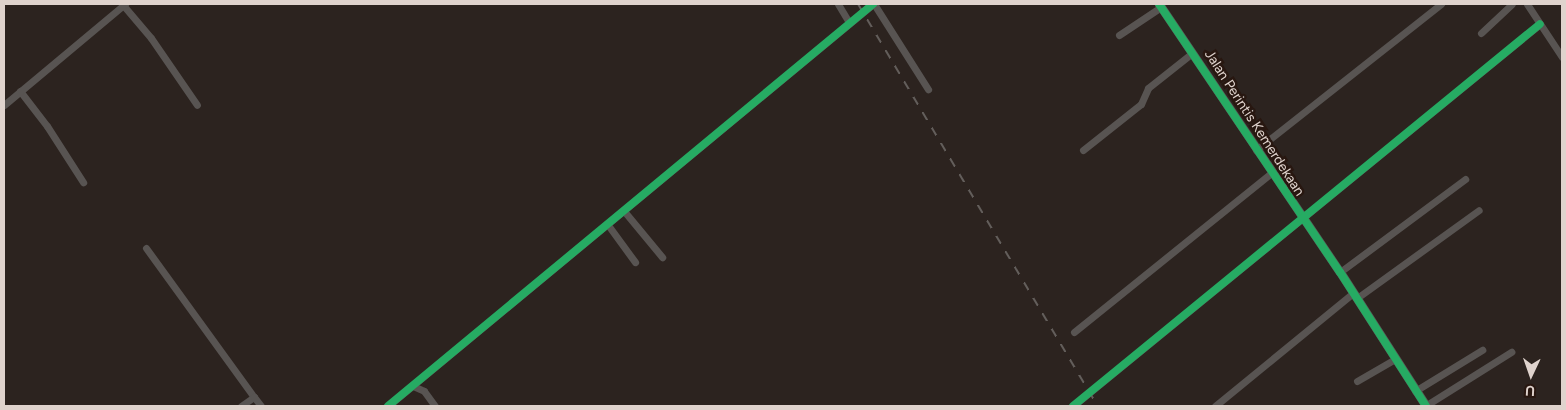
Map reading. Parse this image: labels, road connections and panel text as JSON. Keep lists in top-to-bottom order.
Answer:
{
  "streets": {
    "street": ["Jalan Perintis Kemerdekaan"]
  },
  "north": "bottom"
}
